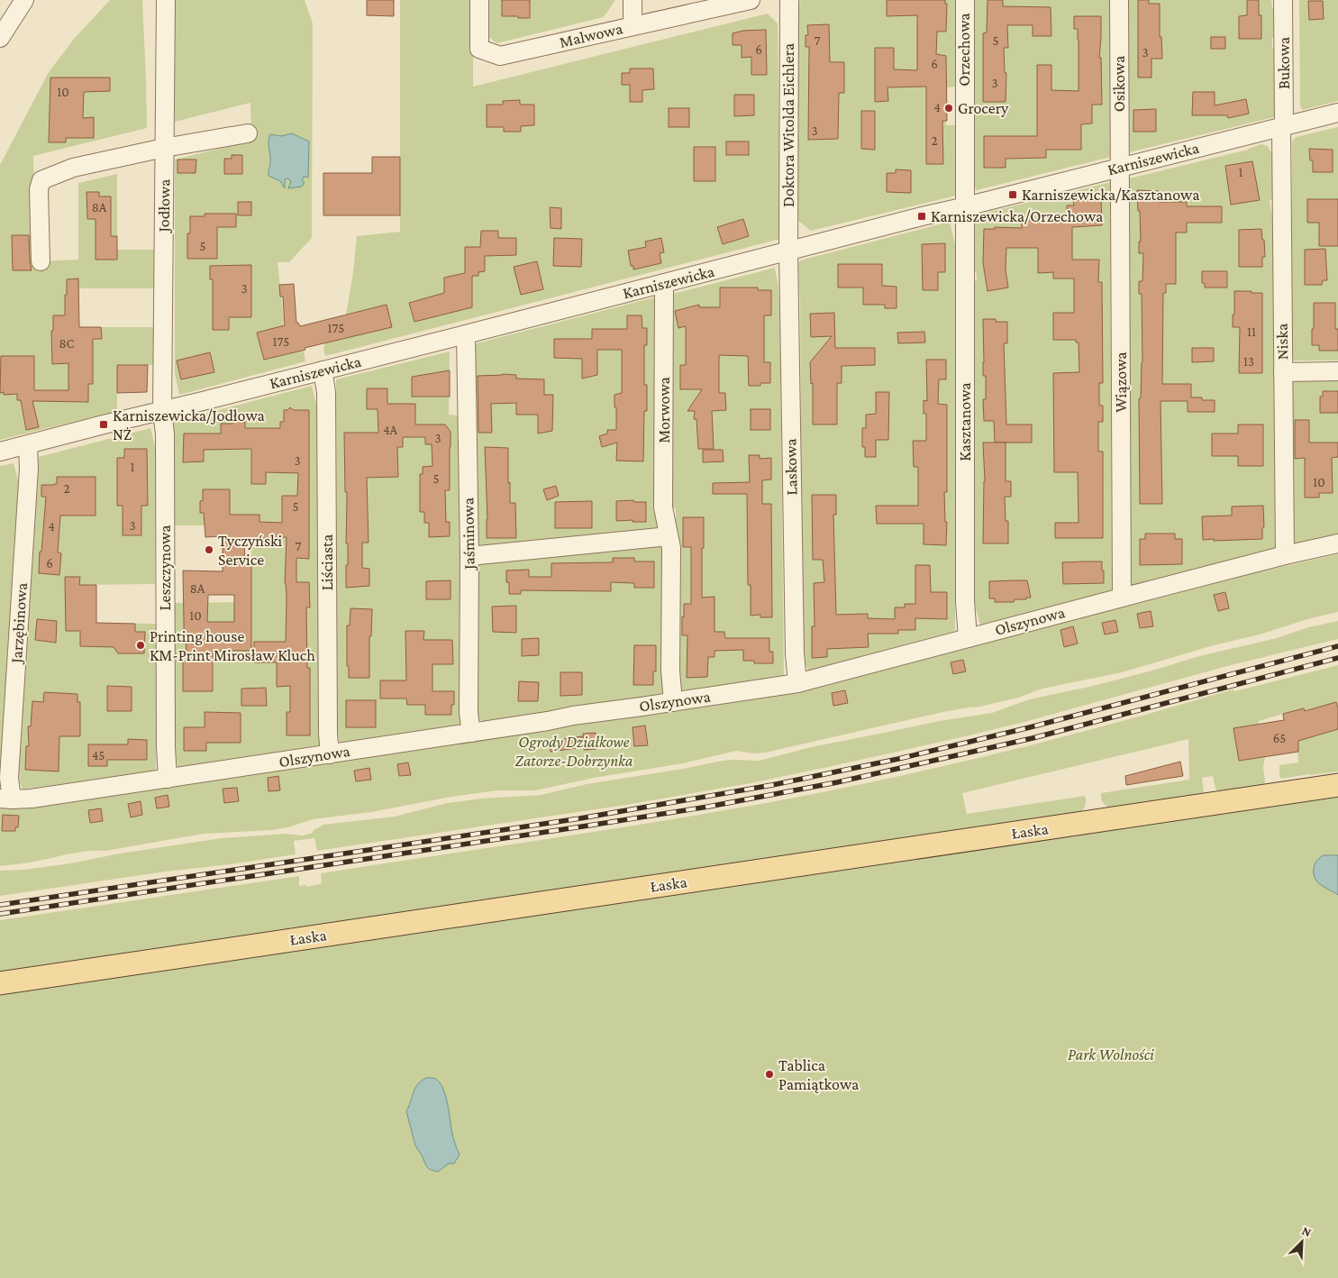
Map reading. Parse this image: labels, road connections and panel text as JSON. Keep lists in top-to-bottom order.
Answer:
{
  "streets": {
    "main road": ["Łaska"],
    "street": [
      "Malwowa",
      "Orzechowa",
      "Bukowa",
      "Osikowa",
      "Doktora Witolda Eichlera",
      "Karniszewicka",
      "Jodłowa",
      "Niska",
      "Wiązowa",
      "Morwowa",
      "Kasztanowa",
      "Laskowa",
      "Jaśminowa",
      "Liściasta",
      "Leszczynowa",
      "Olszynowa",
      "Jarzębinowa"
    ]
  },
  "crossings": [
    ["Orzechowa", "Karniszewicka"],
    ["Orzechowa", "Kasztanowa"],
    ["Bukowa", "Karniszewicka"],
    ["Bukowa", "Niska"],
    ["Osikowa", "Karniszewicka"],
    ["Osikowa", "Wiązowa"],
    ["Doktora Witolda Eichlera", "Karniszewicka"],
    ["Doktora Witolda Eichlera", "Laskowa"],
    ["Karniszewicka", "Jodłowa"],
    ["Karniszewicka", "Niska"],
    ["Karniszewicka", "Wiązowa"],
    ["Karniszewicka", "Morwowa"],
    ["Karniszewicka", "Kasztanowa"],
    ["Karniszewicka", "Laskowa"],
    ["Karniszewicka", "Jaśminowa"],
    ["Karniszewicka", "Liściasta"],
    ["Karniszewicka", "Leszczynowa"],
    ["Karniszewicka", "Jarzębinowa"],
    ["Jodłowa", "Leszczynowa"],
    ["Niska", "Olszynowa"],
    ["Wiązowa", "Olszynowa"],
    ["Morwowa", "Olszynowa"],
    ["Kasztanowa", "Olszynowa"],
    ["Laskowa", "Olszynowa"],
    ["Jaśminowa", "Olszynowa"],
    ["Liściasta", "Olszynowa"],
    ["Leszczynowa", "Olszynowa"],
    ["Olszynowa", "Jarzębinowa"]
  ],
  "parks": ["Ogrody Działkowe Zatorze-Dobrzynka", "Park Wolności"],
  "places": {
    "other": [
      "Grocery",
      "Tyczyński Service",
      "Printing house KM-Print Mirosław Kluch",
      "Tablica Pamiątkowa"
    ],
    "transit": ["Karniszewicka/Kasztanowa", "Karniszewicka/Orzechowa", "Karniszewicka/Jodłowa NŻ"]
  },
  "house_numbers": [
    "7",
    "5",
    "6",
    "3",
    "6",
    "3",
    "10",
    "4",
    "3",
    "2",
    "1",
    "8A",
    "5",
    "3",
    "175",
    "11",
    "175",
    "8C",
    "13",
    "4A",
    "3",
    "3",
    "1",
    "5",
    "10",
    "2",
    "5",
    "3",
    "4",
    "7",
    "6",
    "8A",
    "10",
    "65",
    "45"
  ],
  "north": "top right"
}
